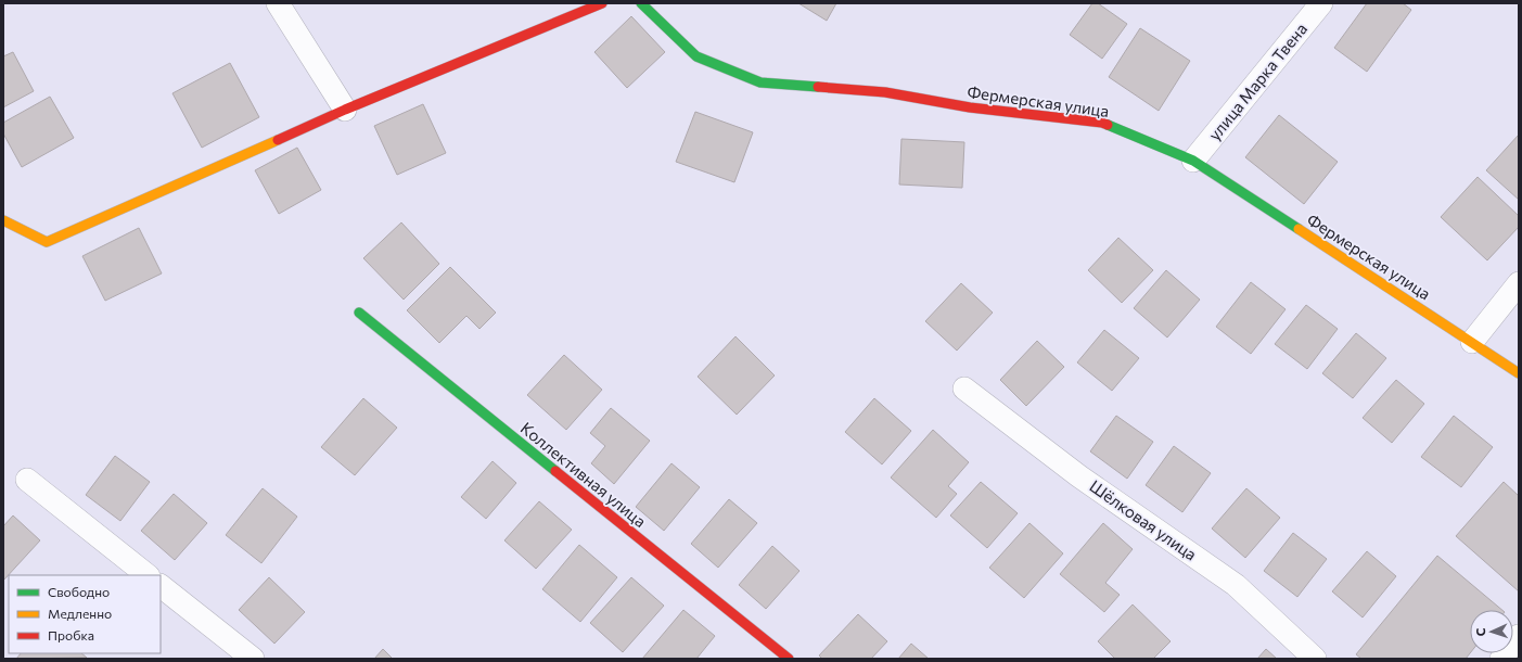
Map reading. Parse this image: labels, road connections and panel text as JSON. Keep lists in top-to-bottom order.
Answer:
{
  "streets": {
    "street": [
      "улица Марка Твена",
      "Фермерская улица",
      "Коллективная улица",
      "Шёлковая улица"
    ]
  },
  "crossings": [
    ["улица Марка Твена", "Фермерская улица"]
  ],
  "legend": ["Свободно", "Медленно", "Пробка"],
  "north": "left"
}
